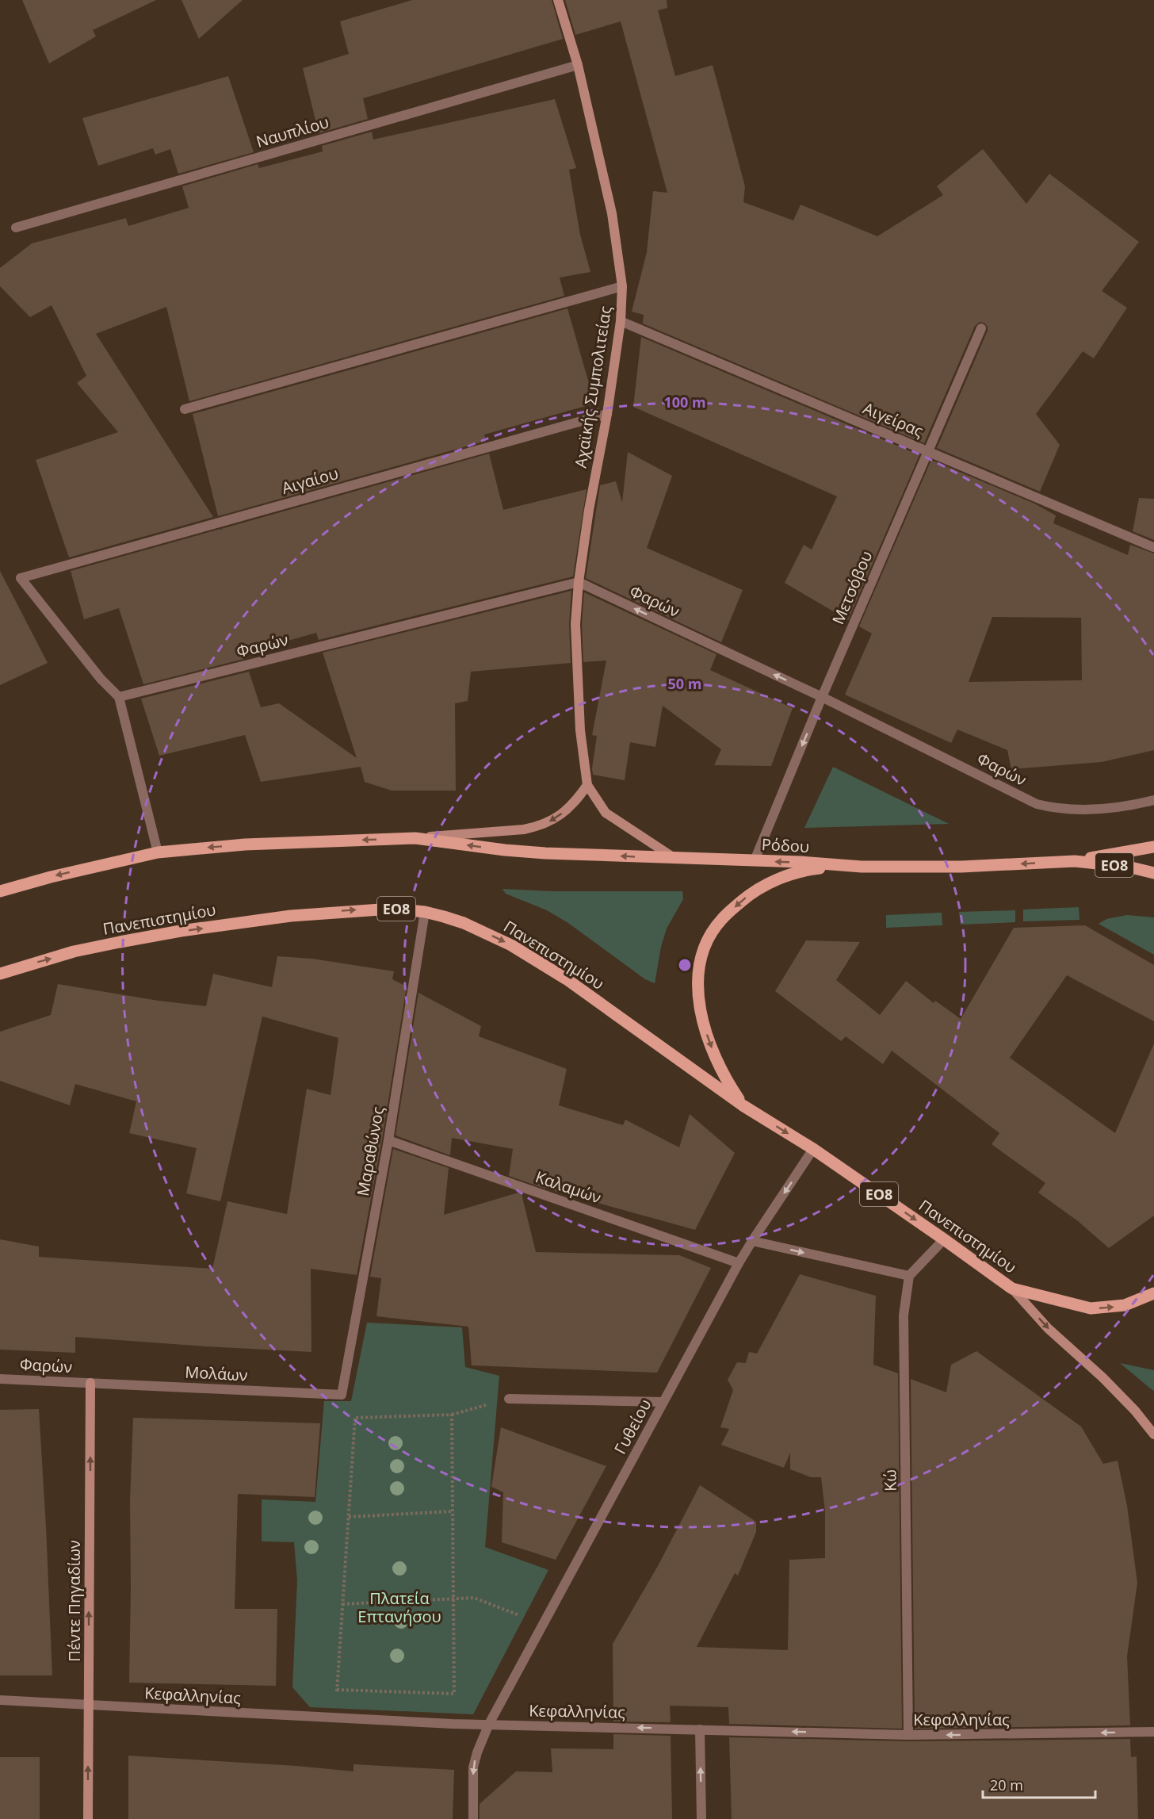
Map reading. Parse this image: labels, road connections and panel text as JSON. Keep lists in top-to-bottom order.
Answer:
{
  "streets": {
    "main road": ["Ρόδου", "ΕΟ8", "Πανεπιστημίου"],
    "street": [
      "Ναυπλίου",
      "Αχαϊκής Συμπολιτείας",
      "Αιγείρας",
      "Αιγαίου",
      "Μετσόβου",
      "Φαρών",
      "Μαραθώνος",
      "Καλαμών",
      "Μολάων",
      "Γυθείου",
      "Κώ",
      "Πέντε Πηγαδίων",
      "Κεφαλληνίας"
    ]
  },
  "crossings": [
    ["Ναυπλίου", "Αχαϊκής Συμπολιτείας"],
    ["Αχαϊκής Συμπολιτείας", "Αιγείρας"],
    ["Αχαϊκής Συμπολιτείας", "Αιγαίου"],
    ["Αχαϊκής Συμπολιτείας", "Φαρών"],
    ["Αιγείρας", "Μετσόβου"],
    ["Αιγαίου", "Φαρών"],
    ["Μετσόβου", "Φαρών"],
    ["Μετσόβου", "Ρόδου"],
    ["Φαρών", "Μολάων"],
    ["Φαρών", "Πέντε Πηγαδίων"],
    ["Ρόδου", "ΕΟ8"],
    ["ΕΟ8", "Πανεπιστημίου"],
    ["Πανεπιστημίου", "Μαραθώνος"],
    ["Πανεπιστημίου", "Γυθείου"],
    ["Μαραθώνος", "Καλαμών"],
    ["Μαραθώνος", "Μολάων"],
    ["Καλαμών", "Γυθείου"],
    ["Μολάων", "Πέντε Πηγαδίων"],
    ["Γυθείου", "Κεφαλληνίας"],
    ["Κώ", "Κεφαλληνίας"],
    ["Πέντε Πηγαδίων", "Κεφαλληνίας"]
  ],
  "one_way": [
    "Ρόδου",
    "Πανεπιστημίου",
    "Πέντε Πηγαδίων",
    "Κεφαλληνίας"
  ],
  "parks": ["Πλατεία Επτανήσου"],
  "scale_bar": "20 m",
  "rings": ["100 m", "50 m"]
}
